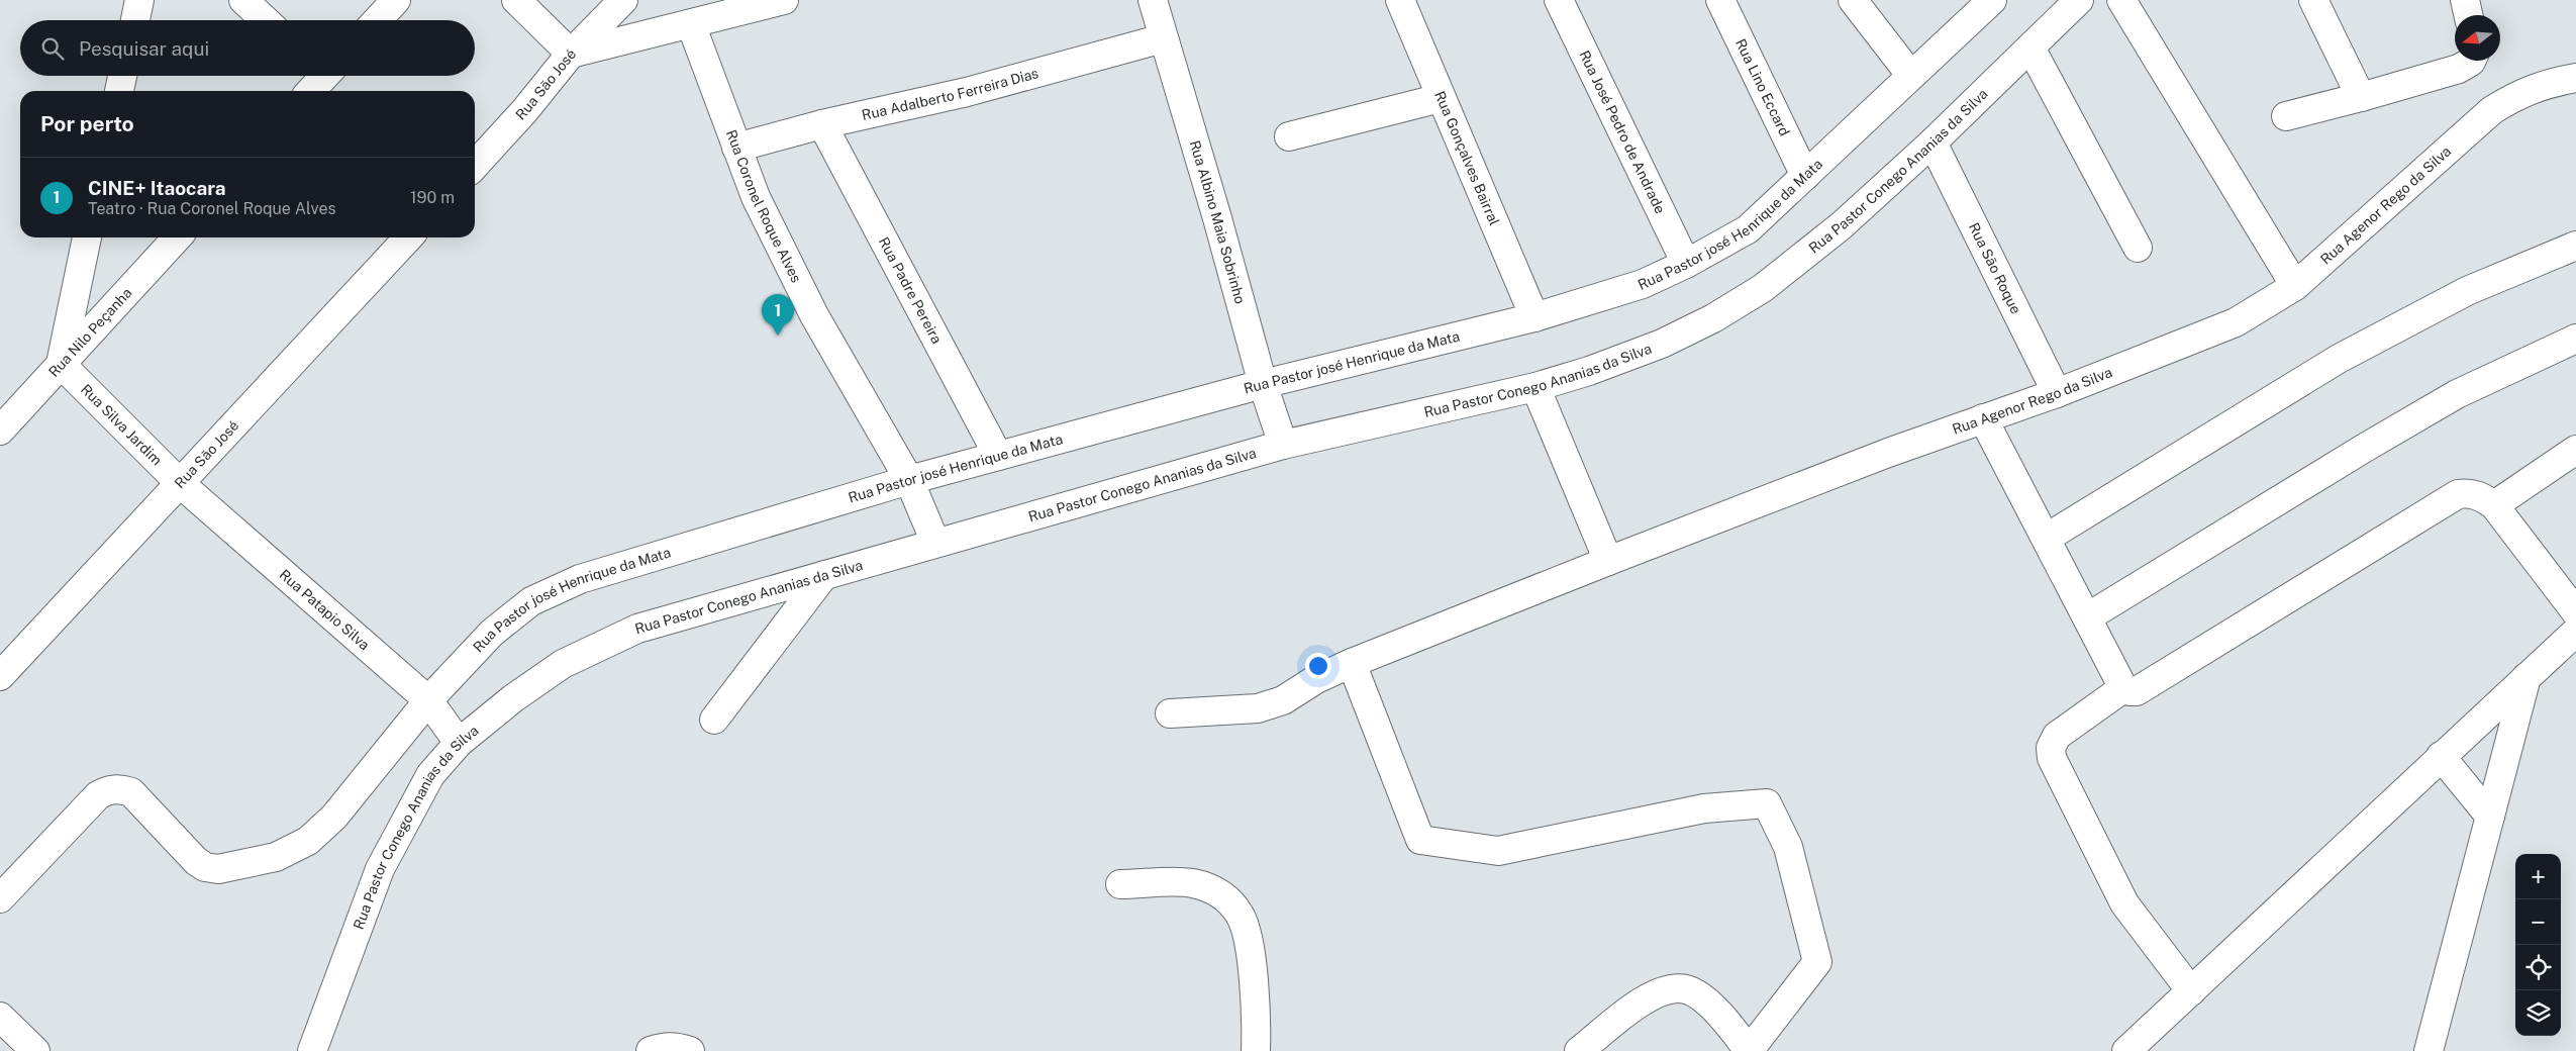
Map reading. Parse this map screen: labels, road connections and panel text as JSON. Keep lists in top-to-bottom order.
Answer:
{
  "streets": {
    "street": [
      "Rua São José",
      "Rua Lino Eccard",
      "Rua Adalberto Ferreira Dias",
      "Rua José Pedro de Andrade",
      "Rua Gonçalves Bairral",
      "Rua Pastor Conego Ananias da Silva",
      "Rua Agenor Rego da Silva",
      "Rua Coronel Roque Alves",
      "Rua Albino Maia Sobrinho",
      "Rua Pastor josé Henrique da Mata",
      "Rua São Roque",
      "Rua Padre Pereira",
      "Rua Nilo Peçanha",
      "Rua Silva Jardim",
      "Rua Patapio Silva"
    ]
  },
  "crossings": [
    ["Rua São José", "Rua Silva Jardim"],
    ["Rua São José", "Rua Patapio Silva"],
    ["Rua Lino Eccard", "Rua Pastor josé Henrique da Mata"],
    ["Rua Adalberto Ferreira Dias", "Rua Coronel Roque Alves"],
    ["Rua Adalberto Ferreira Dias", "Rua Albino Maia Sobrinho"],
    ["Rua Adalberto Ferreira Dias", "Rua Padre Pereira"],
    ["Rua José Pedro de Andrade", "Rua Pastor josé Henrique da Mata"],
    ["Rua Gonçalves Bairral", "Rua Pastor josé Henrique da Mata"],
    ["Rua Pastor Conego Ananias da Silva", "Rua Coronel Roque Alves"],
    ["Rua Pastor Conego Ananias da Silva", "Rua Albino Maia Sobrinho"],
    ["Rua Pastor Conego Ananias da Silva", "Rua São Roque"],
    ["Rua Pastor Conego Ananias da Silva", "Rua Patapio Silva"],
    ["Rua Agenor Rego da Silva", "Rua São Roque"],
    ["Rua Coronel Roque Alves", "Rua Pastor josé Henrique da Mata"],
    ["Rua Albino Maia Sobrinho", "Rua Pastor josé Henrique da Mata"],
    ["Rua Pastor josé Henrique da Mata", "Rua Padre Pereira"],
    ["Rua Pastor josé Henrique da Mata", "Rua Patapio Silva"],
    ["Rua Nilo Peçanha", "Rua Silva Jardim"],
    ["Rua Silva Jardim", "Rua Patapio Silva"]
  ],
  "north": "left",
  "page": {
    "search": "Pesquisar aqui",
    "heading": "Por perto",
    "list": [
      {
        "mark": "1",
        "name": "CINE+ Itaocara",
        "note": "Teatro · Rua Coronel Roque Alves",
        "value": "190 m"
      }
    ],
    "pins": "1",
    "map_buttons": ["+", "−"]
  }
}
